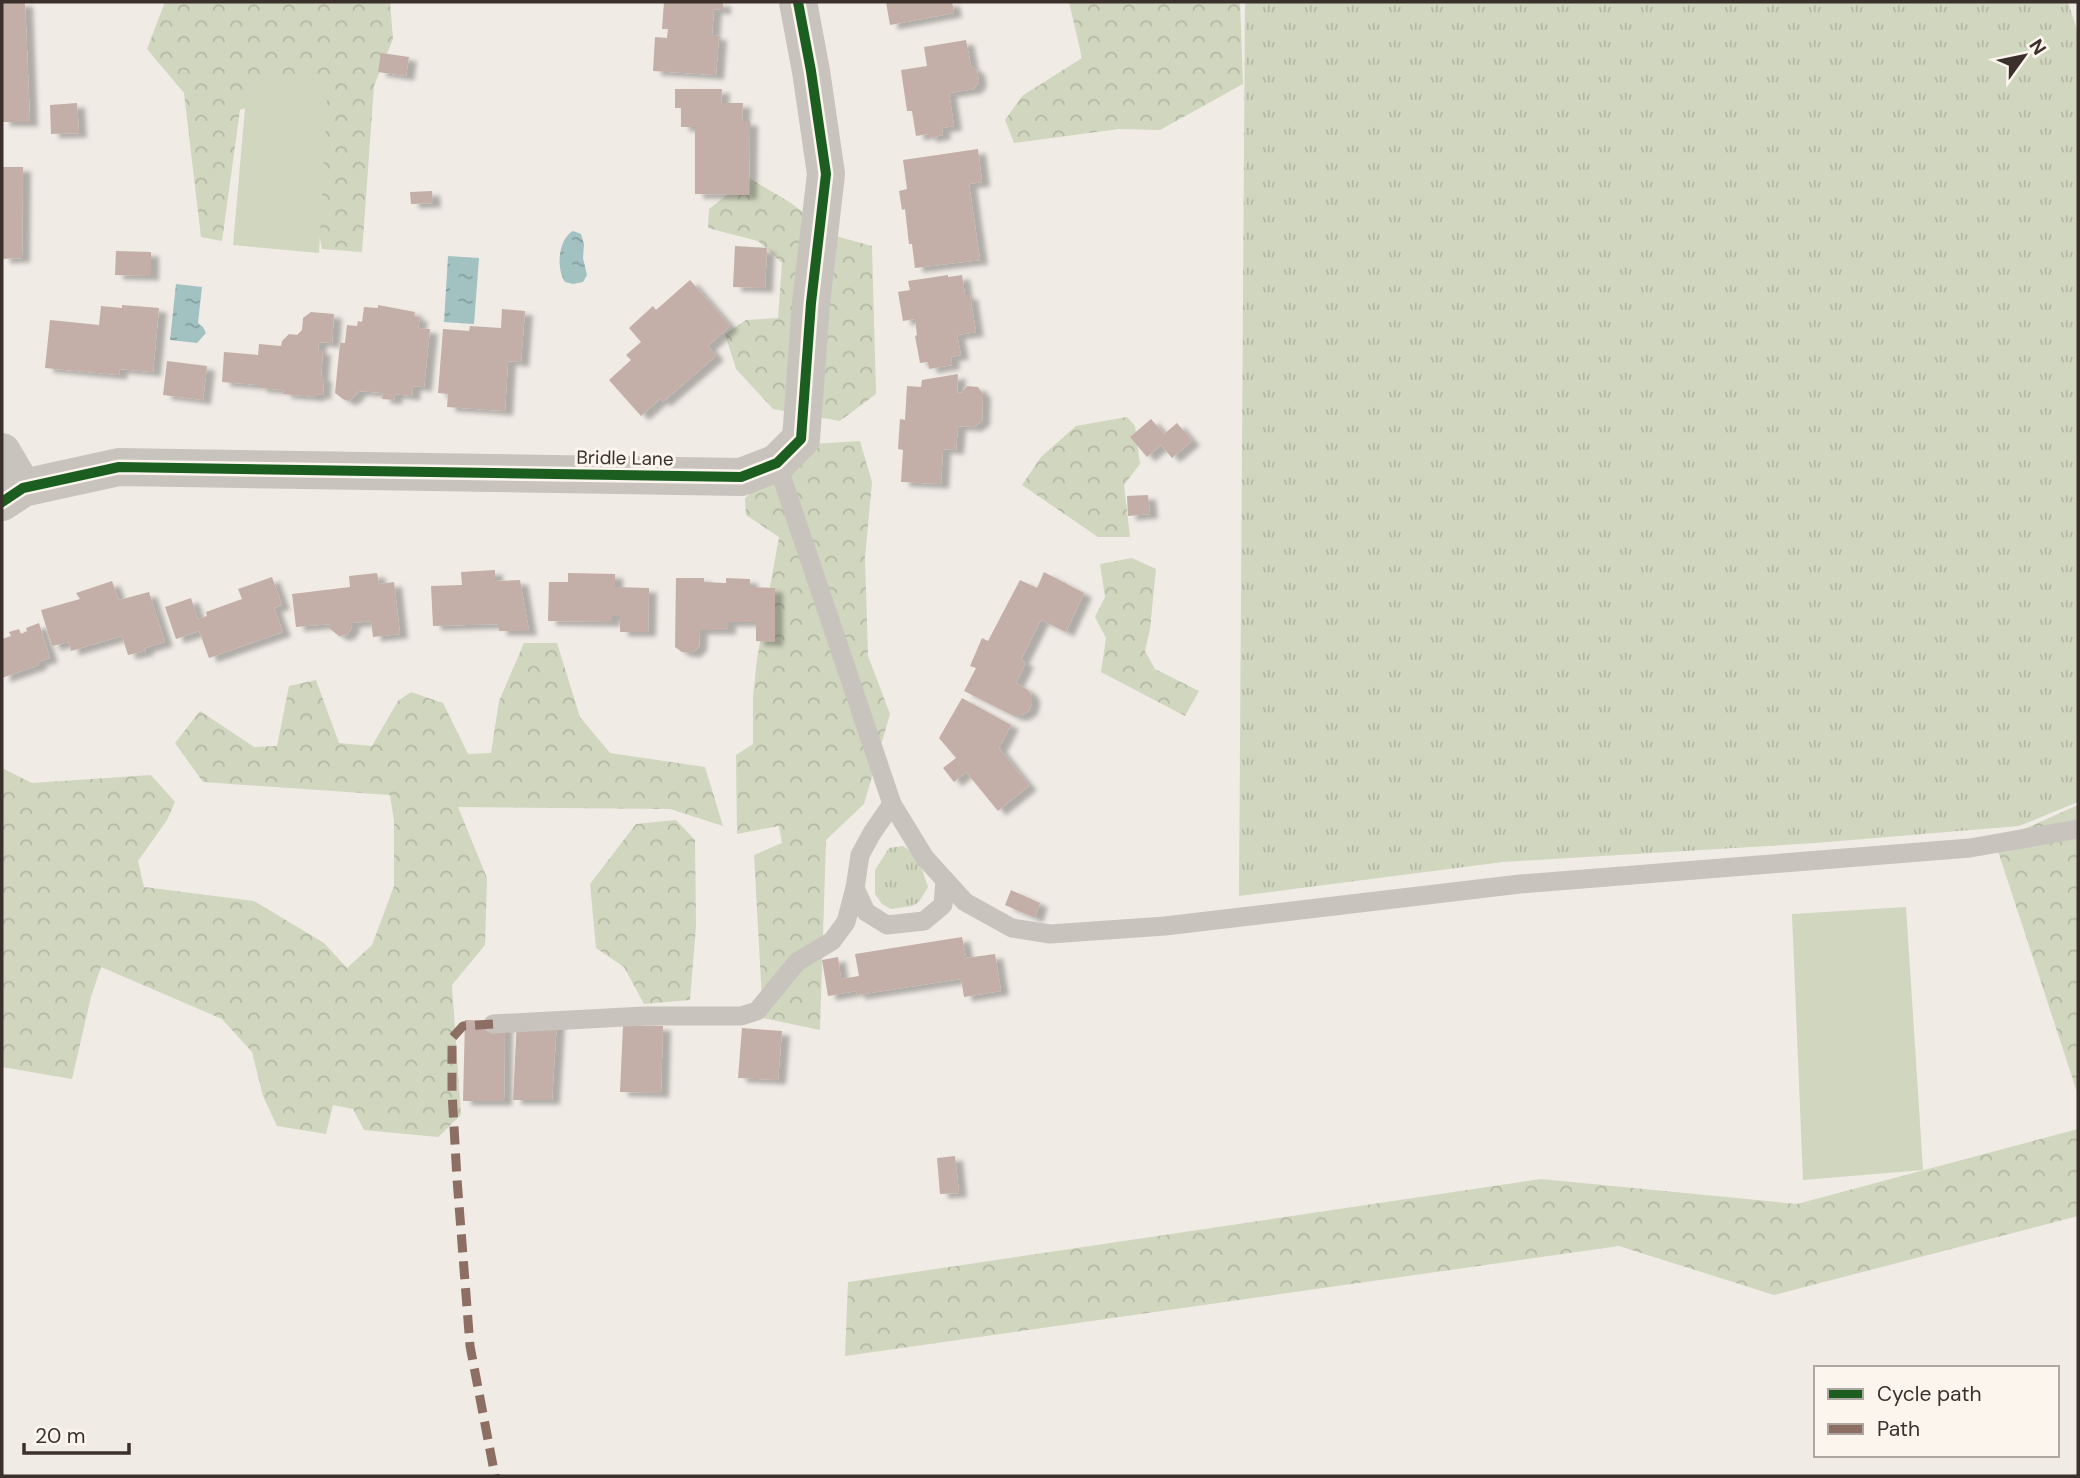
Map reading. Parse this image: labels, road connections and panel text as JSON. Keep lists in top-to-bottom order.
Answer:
{
  "streets": {
    "street": ["Bridle Lane"]
  },
  "legend": ["Cycle path", "Path"],
  "scale_bar": "20 m",
  "north": "top right"
}
